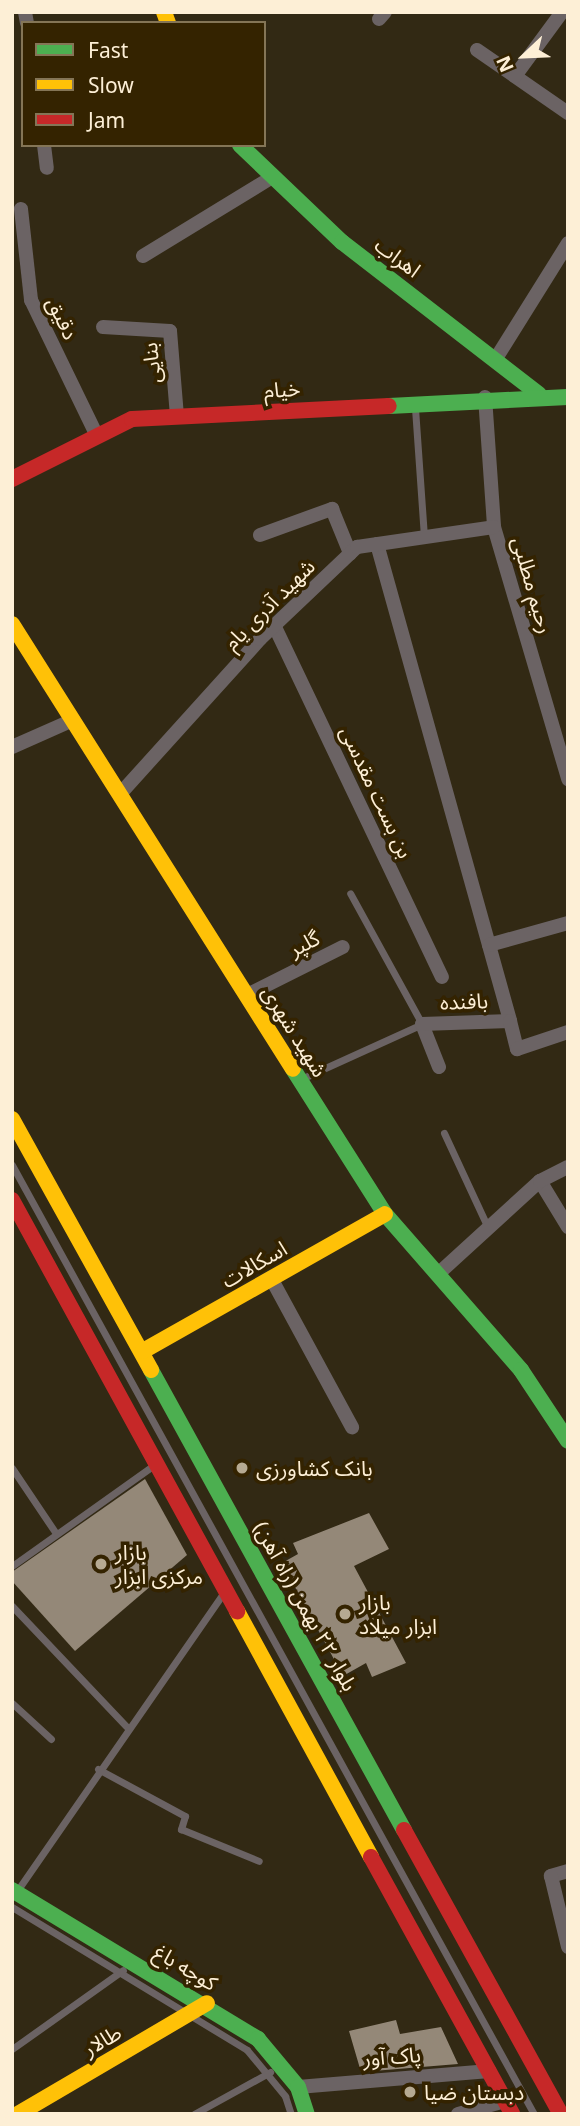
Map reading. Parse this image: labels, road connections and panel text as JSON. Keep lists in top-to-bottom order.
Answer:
{
  "streets": {
    "main road": [
      "اهراب",
      "خیام",
      "شهید شهری",
      "اسکالات",
      "بلوار ۲۲ بهمن (راه آهن)",
      "کوچه باغ",
      "طالار"
    ],
    "street": [
      "دقیق",
      "بنایی",
      "رحیم مطلبی",
      "شهید آذری یام",
      "بن بست مقدسی",
      "گلپر",
      "بافنده",
      "پاک آور"
    ]
  },
  "crossings": [
    ["اهراب", "خیام"],
    ["دقیق", "خیام"],
    ["بنایی", "خیام"],
    ["خیام", "رحیم مطلبی"],
    ["رحیم مطلبی", "شهید آذری یام"],
    ["شهید آذری یام", "بن بست مقدسی"],
    ["شهید آذری یام", "شهید شهری"],
    ["گلپر", "شهید شهری"],
    ["بافنده", "شهید شهری"],
    ["شهید شهری", "اسکالات"],
    ["اسکالات", "بلوار ۲۲ بهمن (راه آهن)"],
    ["کوچه باغ", "طالار"],
    ["کوچه باغ", "پاک آور"]
  ],
  "places": [
    "بانک کشاورزی",
    "بازار مرکزی ابزار",
    "بازار ابزار میلاد",
    "دبستان ضیا"
  ],
  "legend": ["Fast", "Slow", "Jam"],
  "north": "bottom left"
}
